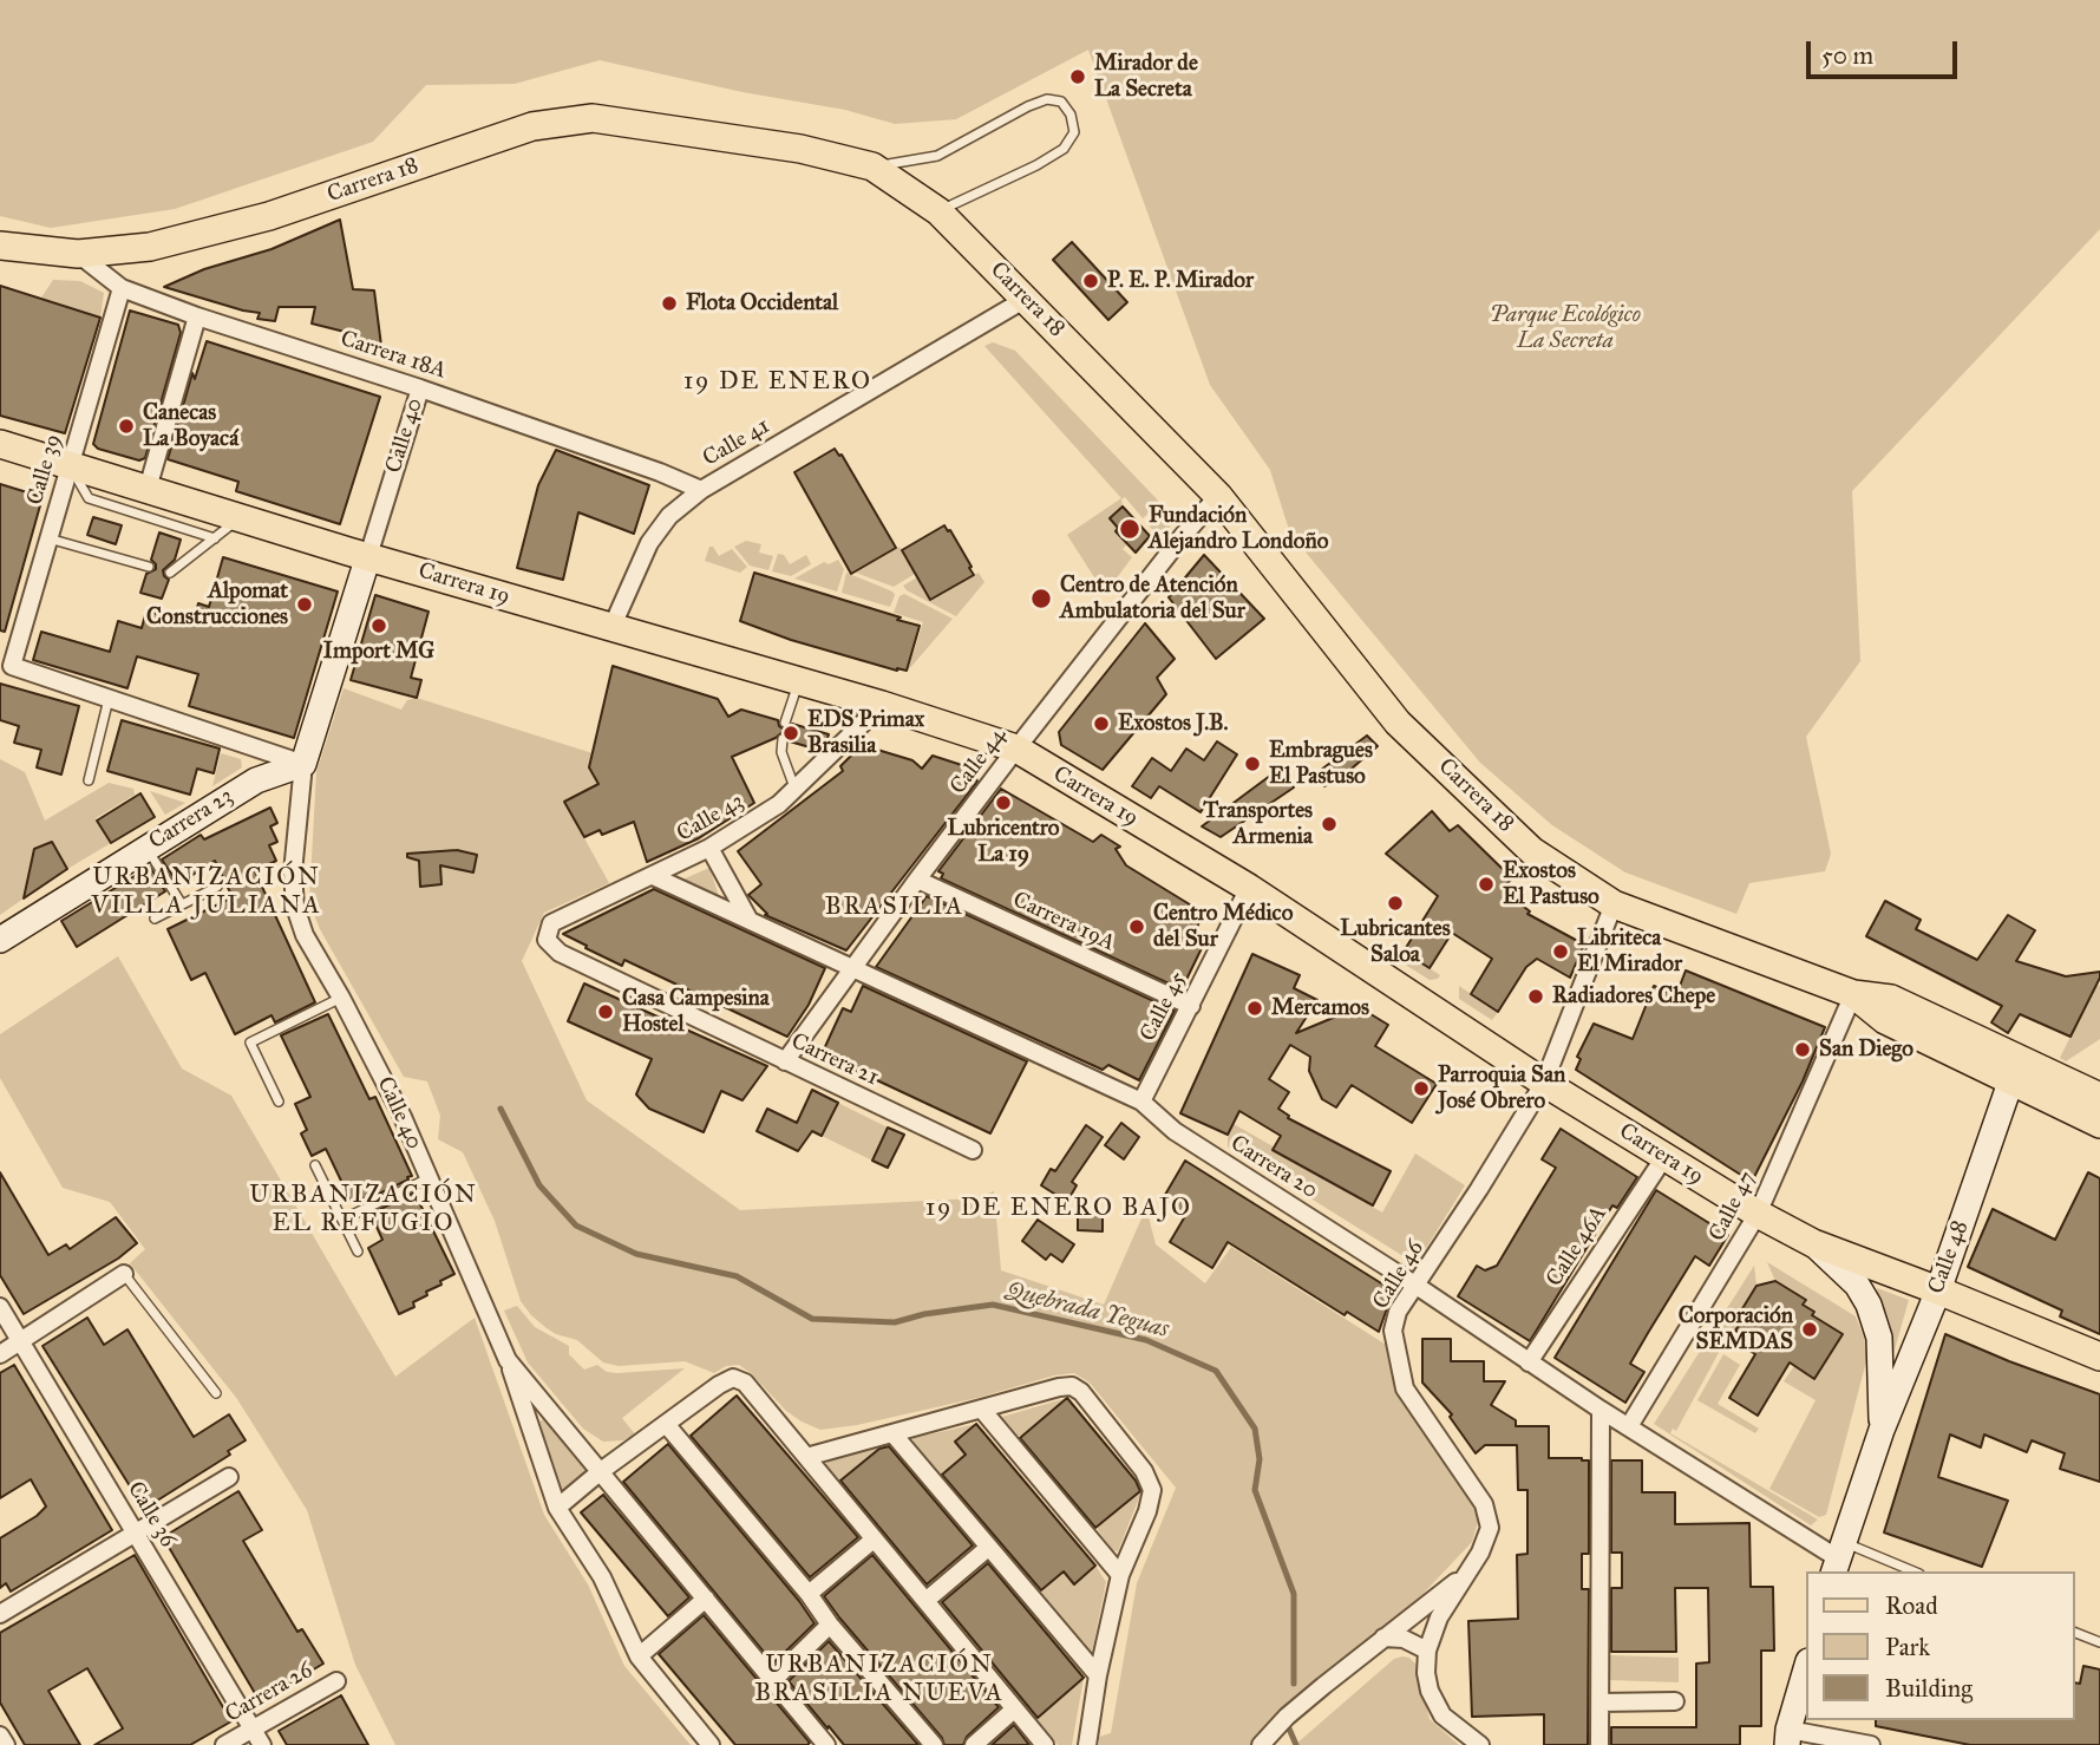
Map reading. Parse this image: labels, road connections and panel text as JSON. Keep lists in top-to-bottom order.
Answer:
{
  "streets": {
    "main road": ["Carrera 18", "Carrera 19"],
    "street": [
      "Carrera 18A",
      "Calle 40",
      "Calle 41",
      "Calle 39",
      "Calle 44",
      "Calle 43",
      "Carrera 23",
      "Carrera 19A",
      "Calle 45",
      "Carrera 21",
      "Carrera 20",
      "Calle 47",
      "Calle 46A",
      "Calle 48",
      "Calle 46",
      "Calle 36",
      "Carrera 26"
    ]
  },
  "crossings": [
    ["Carrera 18", "Carrera 18A"],
    ["Carrera 18", "Calle 41"],
    ["Carrera 18", "Calle 44"],
    ["Carrera 18", "Calle 47"],
    ["Carrera 18", "Calle 48"],
    ["Carrera 18", "Calle 46"],
    ["Carrera 18A", "Calle 40"],
    ["Carrera 18A", "Calle 41"],
    ["Carrera 18A", "Calle 39"],
    ["Calle 40", "Carrera 19"],
    ["Calle 40", "Carrera 23"],
    ["Calle 41", "Carrera 19"],
    ["Calle 39", "Carrera 19"],
    ["Carrera 19", "Calle 44"],
    ["Carrera 19", "Calle 43"],
    ["Carrera 19", "Calle 45"],
    ["Carrera 19", "Calle 47"],
    ["Carrera 19", "Calle 46A"],
    ["Carrera 19", "Calle 48"],
    ["Carrera 19", "Calle 46"],
    ["Calle 44", "Carrera 19A"],
    ["Calle 44", "Carrera 21"],
    ["Calle 44", "Carrera 20"],
    ["Calle 43", "Carrera 21"],
    ["Calle 43", "Carrera 20"],
    ["Carrera 19A", "Calle 45"],
    ["Calle 45", "Carrera 20"],
    ["Carrera 20", "Calle 47"],
    ["Carrera 20", "Calle 46A"],
    ["Carrera 20", "Calle 48"],
    ["Carrera 20", "Calle 46"],
    ["Calle 36", "Carrera 26"]
  ],
  "districts": [
    "19 DE ENERO",
    "URBANIZACIÓN VILLA JULIANA",
    "BRASILIA",
    "URBANIZACIÓN EL REFUGIO",
    "19 DE ENERO BAJO",
    "URBANIZACIÓN BRASILIA NUEVA"
  ],
  "water": ["Quebrada Yeguas"],
  "parks": ["Parque Ecológico La Secreta"],
  "places": [
    "Mirador de La Secreta",
    "P. E. P. Mirador",
    "Flota Occidental",
    "Canecas La Boyacá",
    "Fundación Alejandro Londoño",
    "Centro de Atención Ambulatoria del Sur",
    "Alpomat Construcciones",
    "Import MG",
    "Exostos J.B.",
    "EDS Primax Brasilia",
    "Embragues El Pastuso",
    "Lubricentro La 19",
    "Transportes Armenia",
    "Exostos El Pastuso",
    "Lubricantes Saloa",
    "Centro Médico del Sur",
    "Libriteca El Mirador",
    "Radiadores Chepe",
    "Mercamos",
    "Casa Campesina Hostel",
    "San Diego",
    "Parroquia San José Obrero",
    "Corporación SEMDAS"
  ],
  "legend": ["Road", "Park", "Building"],
  "scale_bar": "50 m"
}
